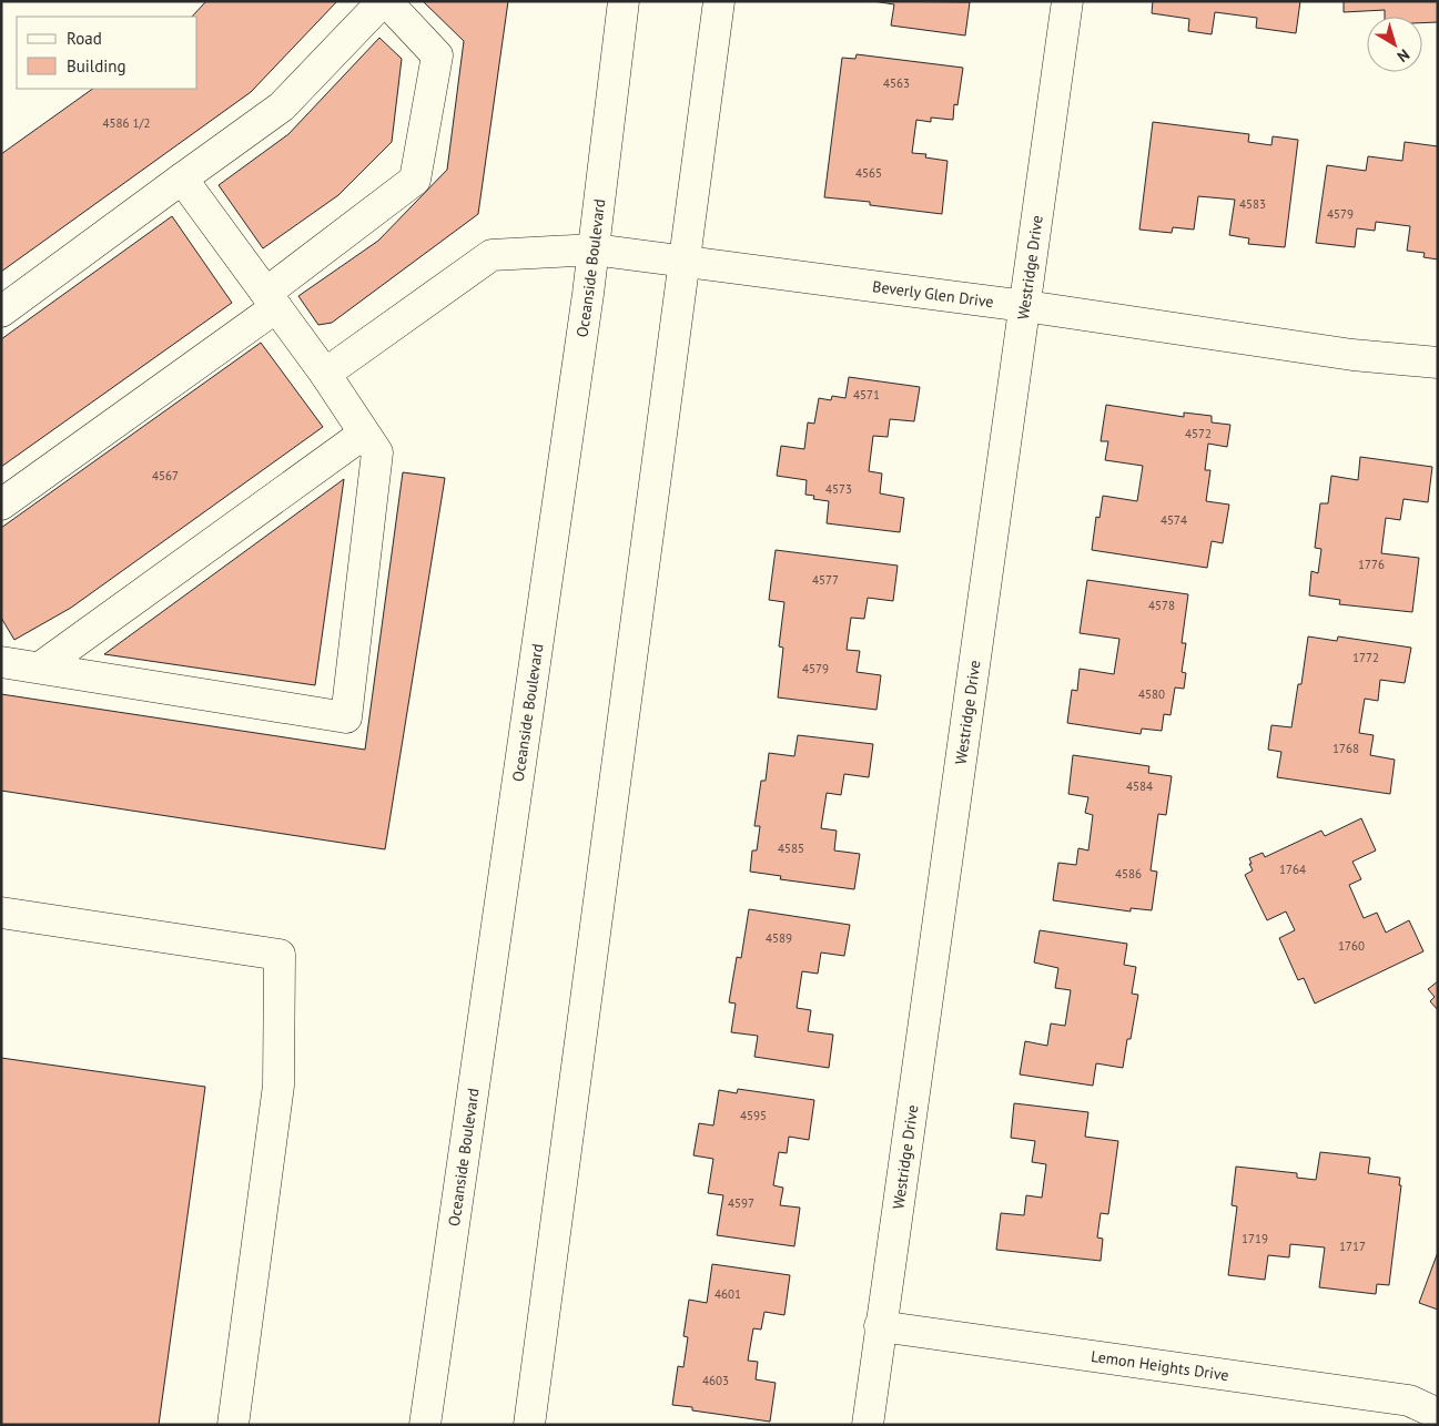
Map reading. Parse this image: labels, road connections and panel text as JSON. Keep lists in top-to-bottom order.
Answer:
{
  "streets": {
    "main road": [
      "Oceanside Boulevard",
      "Westridge Drive",
      "Beverly Glen Drive",
      "Lemon Heights Drive"
    ]
  },
  "crossings": [
    ["Oceanside Boulevard", "Beverly Glen Drive"],
    ["Westridge Drive", "Beverly Glen Drive"],
    ["Westridge Drive", "Lemon Heights Drive"]
  ],
  "house_numbers": [
    "4563",
    "4586 1/2",
    "4565",
    "4583",
    "4579",
    "4571",
    "4572",
    "4567",
    "4573",
    "4574",
    "1776",
    "4577",
    "4578",
    "1772",
    "4579",
    "4580",
    "1768",
    "4584",
    "4585",
    "1764",
    "4586",
    "4589",
    "1760",
    "4595",
    "4597",
    "1719",
    "1717",
    "4601",
    "4603"
  ],
  "legend": ["Road", "Building"],
  "north": "bottom right"
}
